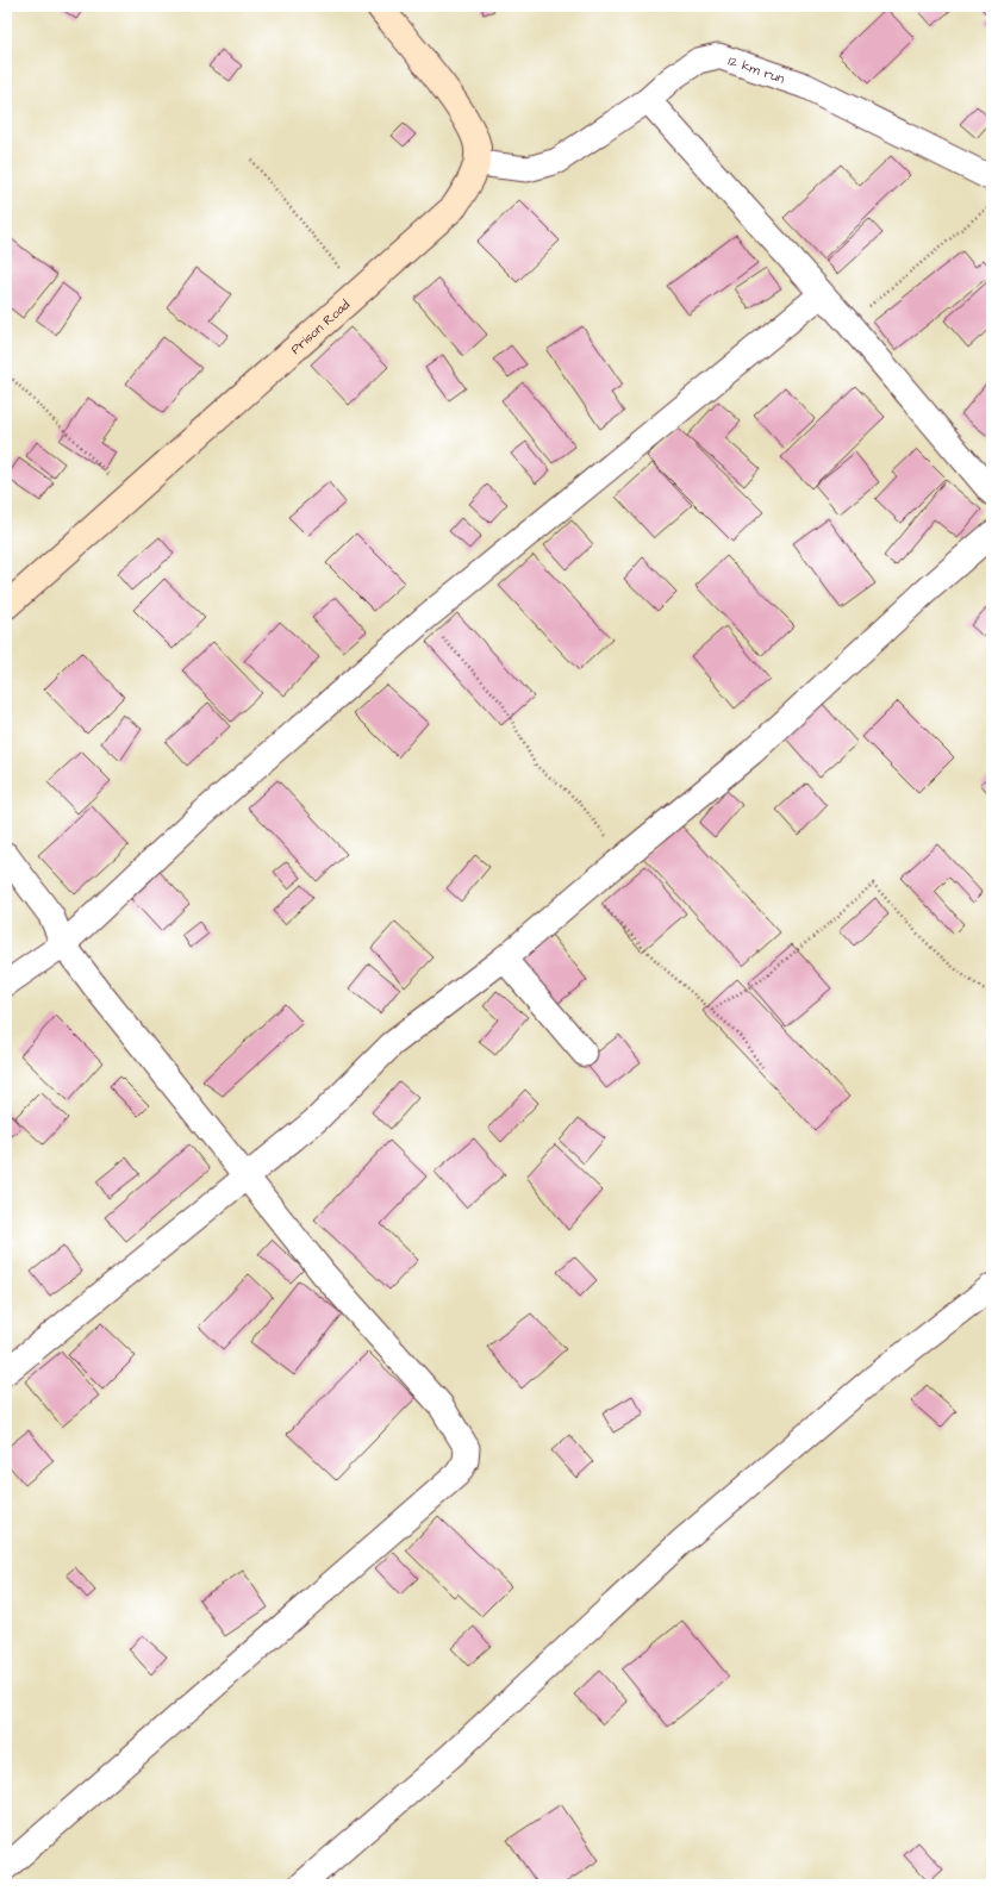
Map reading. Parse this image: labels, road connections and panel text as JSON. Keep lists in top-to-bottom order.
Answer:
{
  "streets": {
    "street": ["12 km run", "Prison Road"]
  },
  "crossings": [
    ["12 km run", "Prison Road"]
  ]
}
